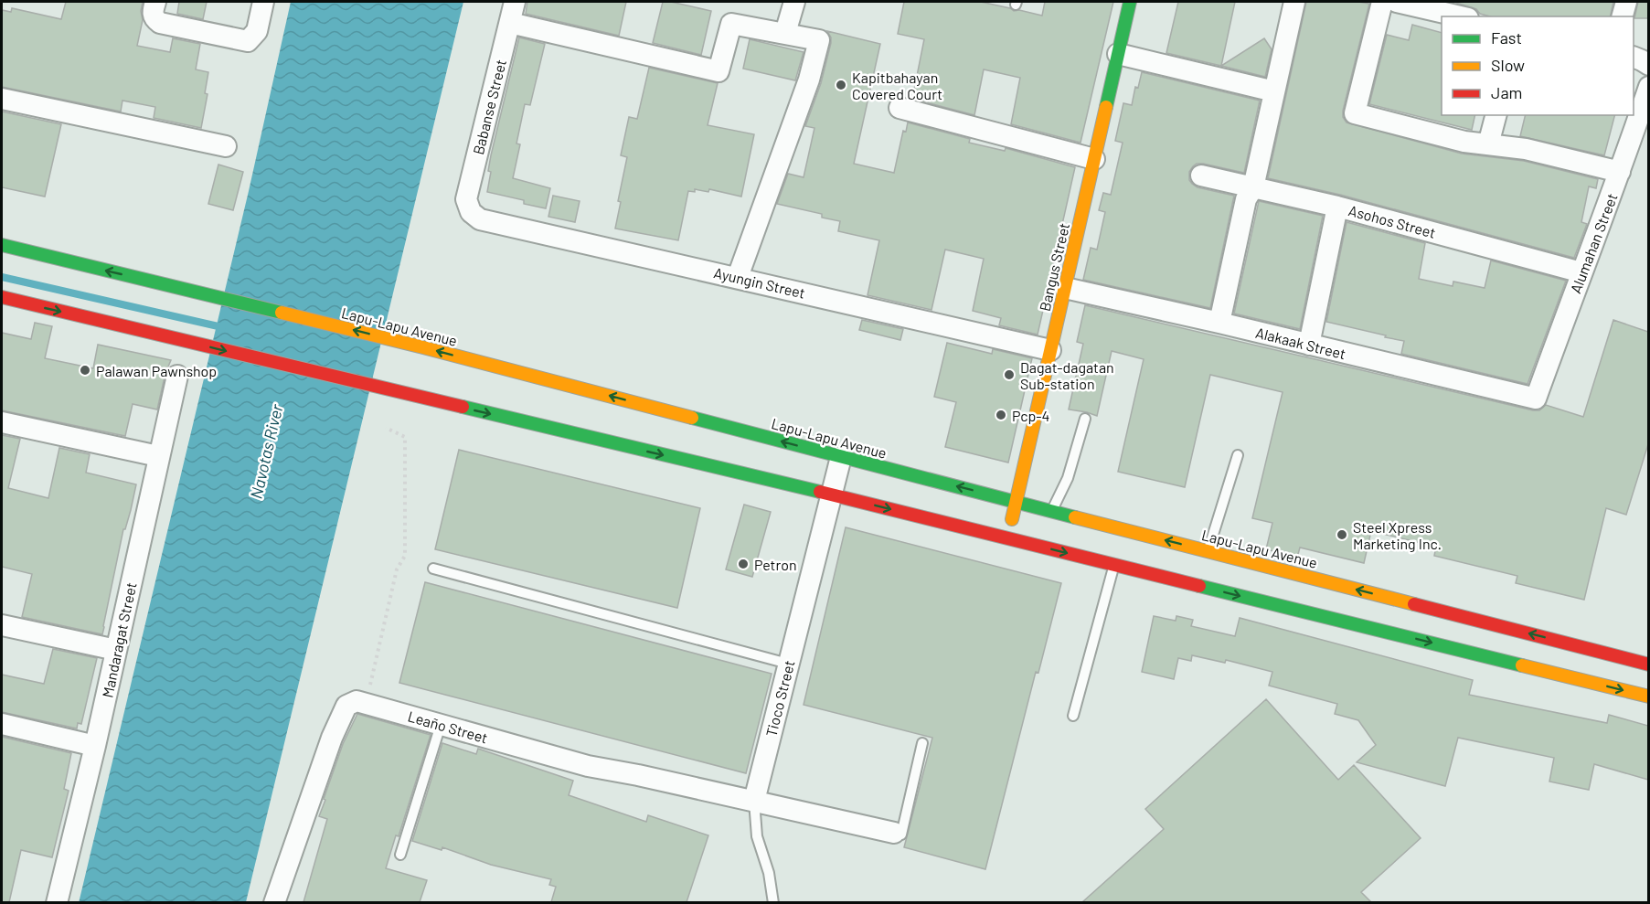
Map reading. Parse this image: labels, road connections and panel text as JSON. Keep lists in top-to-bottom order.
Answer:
{
  "streets": {
    "main road": ["Bangus Street", "Lapu-Lapu Avenue"],
    "street": [
      "Babanse Street",
      "Asohos Street",
      "Alumahan Street",
      "Ayungin Street",
      "Alakaak Street",
      "Mandaragat Street",
      "Tioco Street",
      "Leaño Street"
    ]
  },
  "crossings": [
    ["Babanse Street", "Ayungin Street"],
    ["Asohos Street", "Alumahan Street"],
    ["Alumahan Street", "Alakaak Street"],
    ["Bangus Street", "Ayungin Street"],
    ["Bangus Street", "Lapu-Lapu Avenue"],
    ["Bangus Street", "Alakaak Street"],
    ["Lapu-Lapu Avenue", "Tioco Street"],
    ["Tioco Street", "Leaño Street"]
  ],
  "water": ["Navotas River"],
  "places": [
    "Kapitbahayan Covered Court",
    "Palawan Pawnshop",
    "Dagat-dagatan Sub-station",
    "Pcp-4",
    "Steel Xpress Marketing Inc.",
    "Petron"
  ],
  "legend": ["Fast", "Slow", "Jam"]
}
